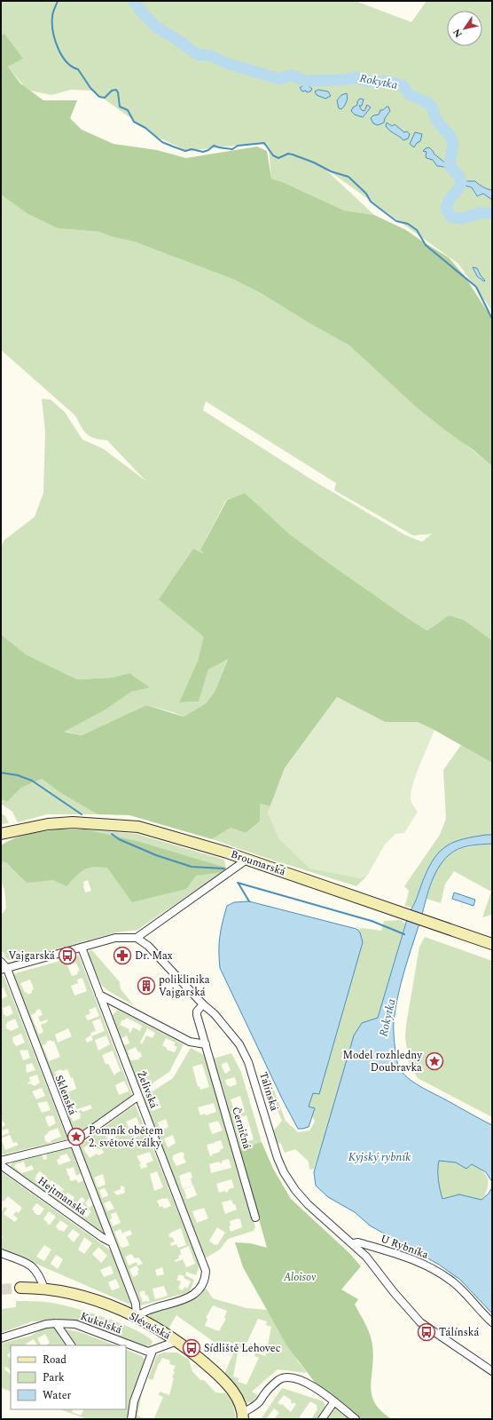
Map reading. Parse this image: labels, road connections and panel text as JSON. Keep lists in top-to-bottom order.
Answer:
{
  "streets": {
    "street": [
      "Broumarská",
      "Želivská",
      "Tálínská",
      "Sklenská",
      "Černičná",
      "Hejtmanská",
      "U Rybníka",
      "Kukelská",
      "Slévačská"
    ]
  },
  "crossings": [
    ["Želivská", "Sklenská"],
    ["Želivská", "Slévačská"],
    ["Tálínská", "Černičná"],
    ["Tálínská", "U Rybníka"],
    ["Sklenská", "Hejtmanská"],
    ["Sklenská", "Slévačská"]
  ],
  "water": ["Rokytka", "Kyjský rybník"],
  "parks": ["Aloisov"],
  "places": {
    "bus stop": ["Vajgarská", "Tálínská", "Sídliště Lehovec"],
    "pharmacy": ["Dr. Max"],
    "building": ["poliklinika Vajgarská"],
    "place": ["Model rozhledny Doubravka", "Pomník obětem 2. světové války"]
  },
  "legend": ["Road", "Park", "Water"],
  "north": "bottom left"
}
